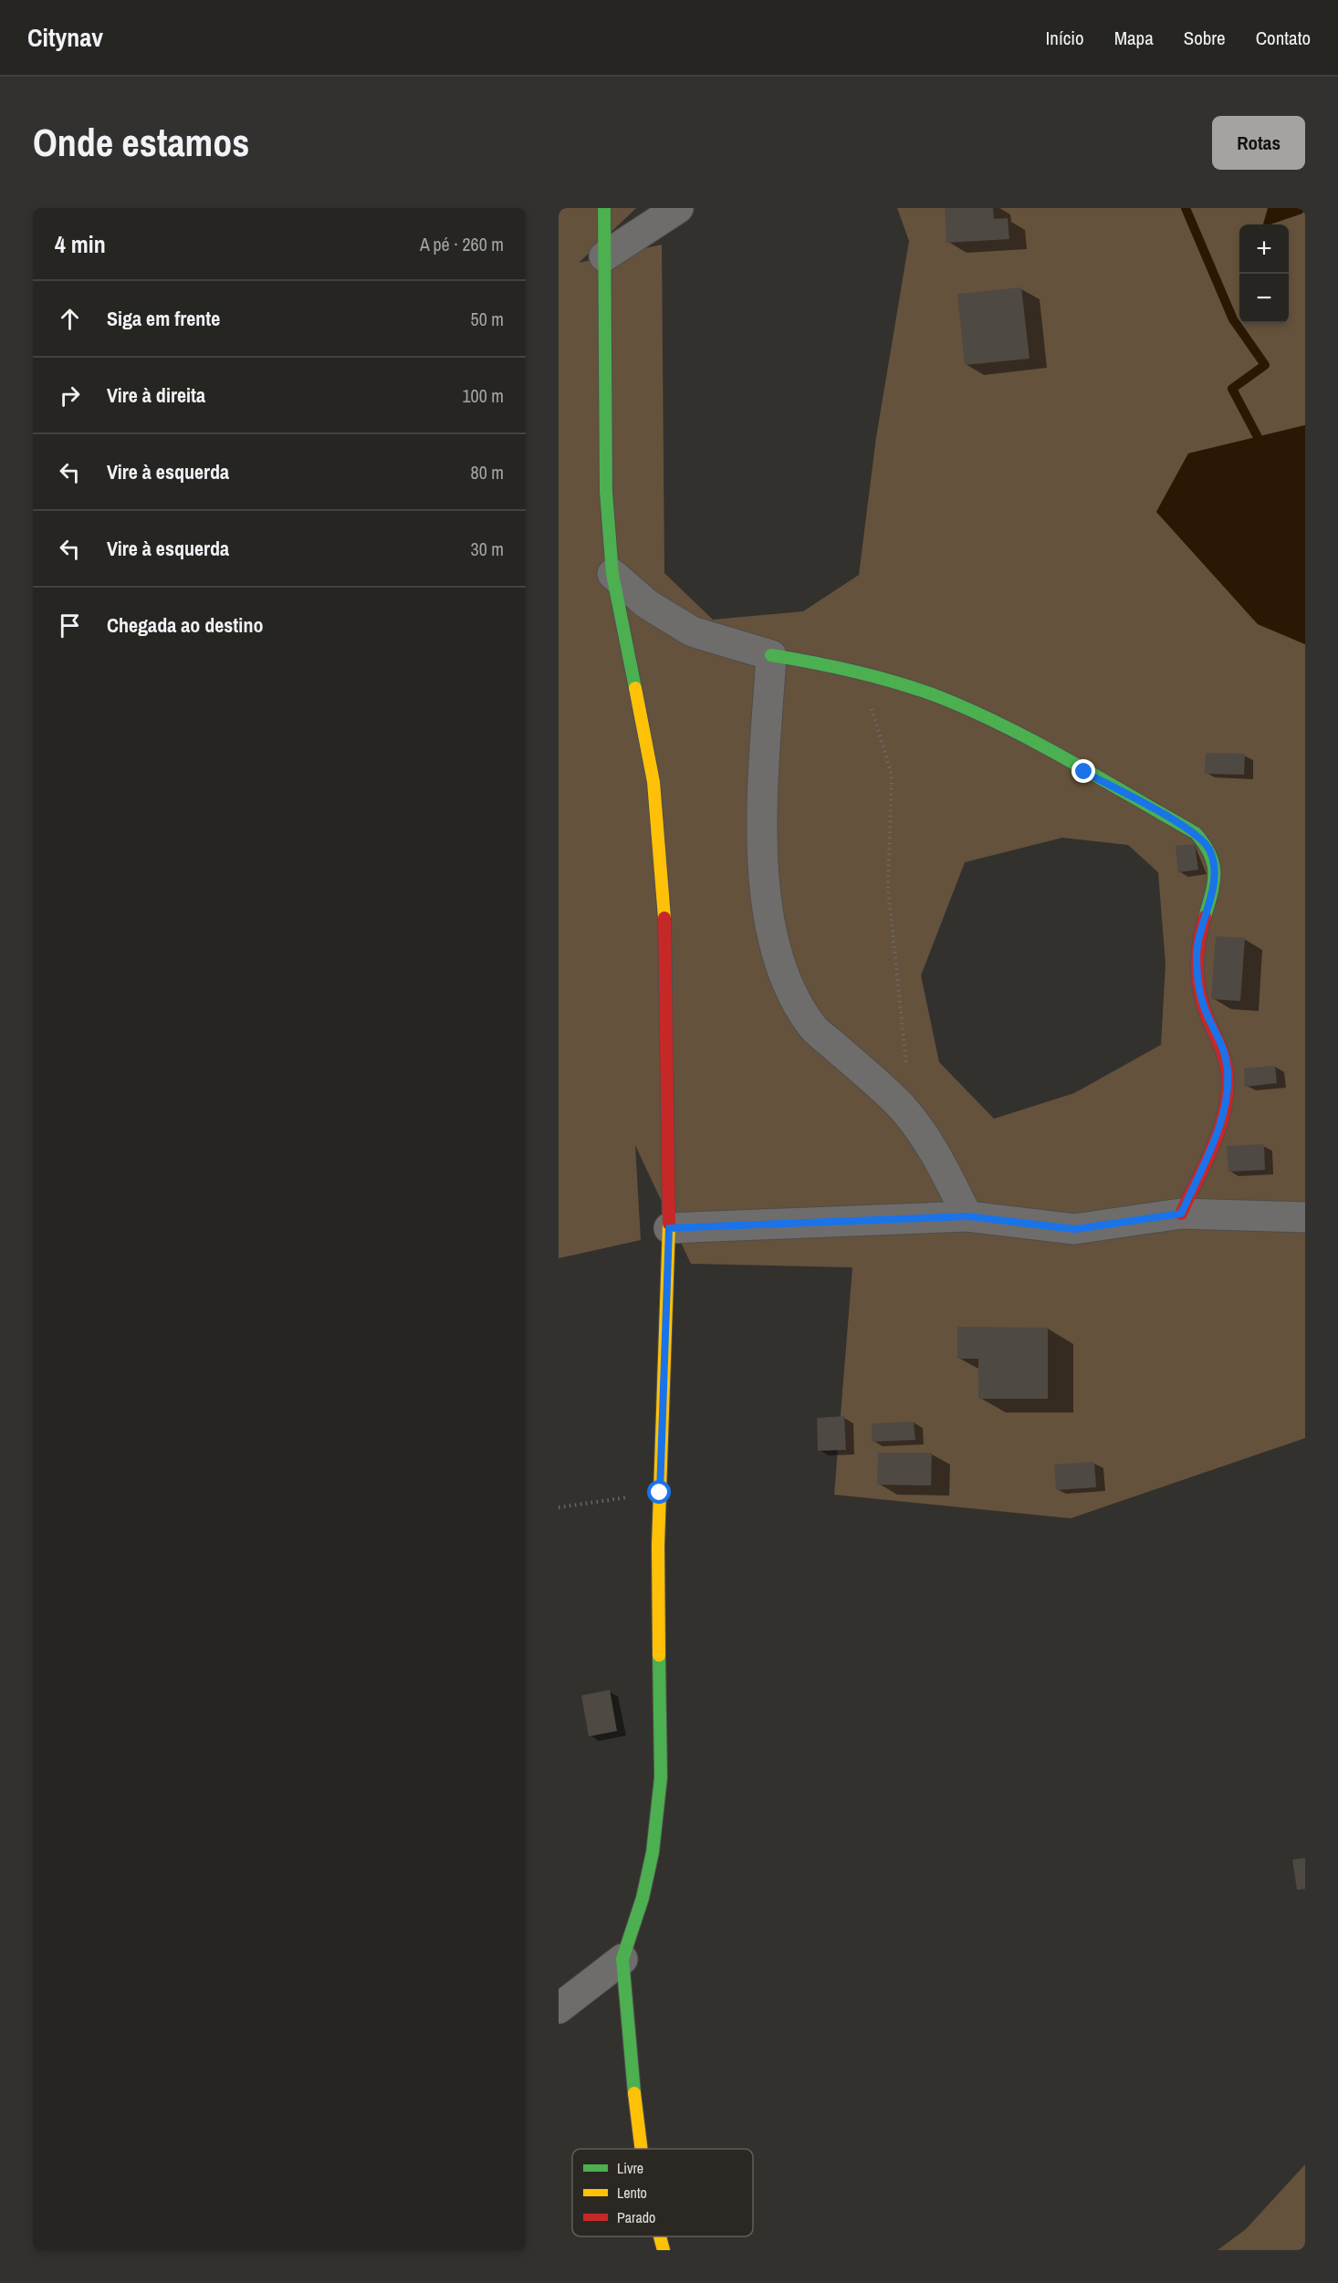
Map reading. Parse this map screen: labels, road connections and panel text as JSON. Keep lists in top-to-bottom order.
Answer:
{
  "legend": ["Livre", "Lento", "Parado"],
  "page": {
    "header": "Citynav",
    "nav": [
      "Início",
      "Mapa",
      "Sobre",
      "Contato"
    ],
    "buttons": "Rotas",
    "title": "Onde estamos",
    "heading": ["4 min", "A pé · 260 m"],
    "map_buttons": ["+", "−"],
    "list": [
      ["Siga em frente", "50 m"],
      ["Vire à direita", "100 m"],
      ["Vire à esquerda", "80 m"],
      ["Vire à esquerda", "30 m"],
      "Chegada ao destino"
    ]
  }
}
